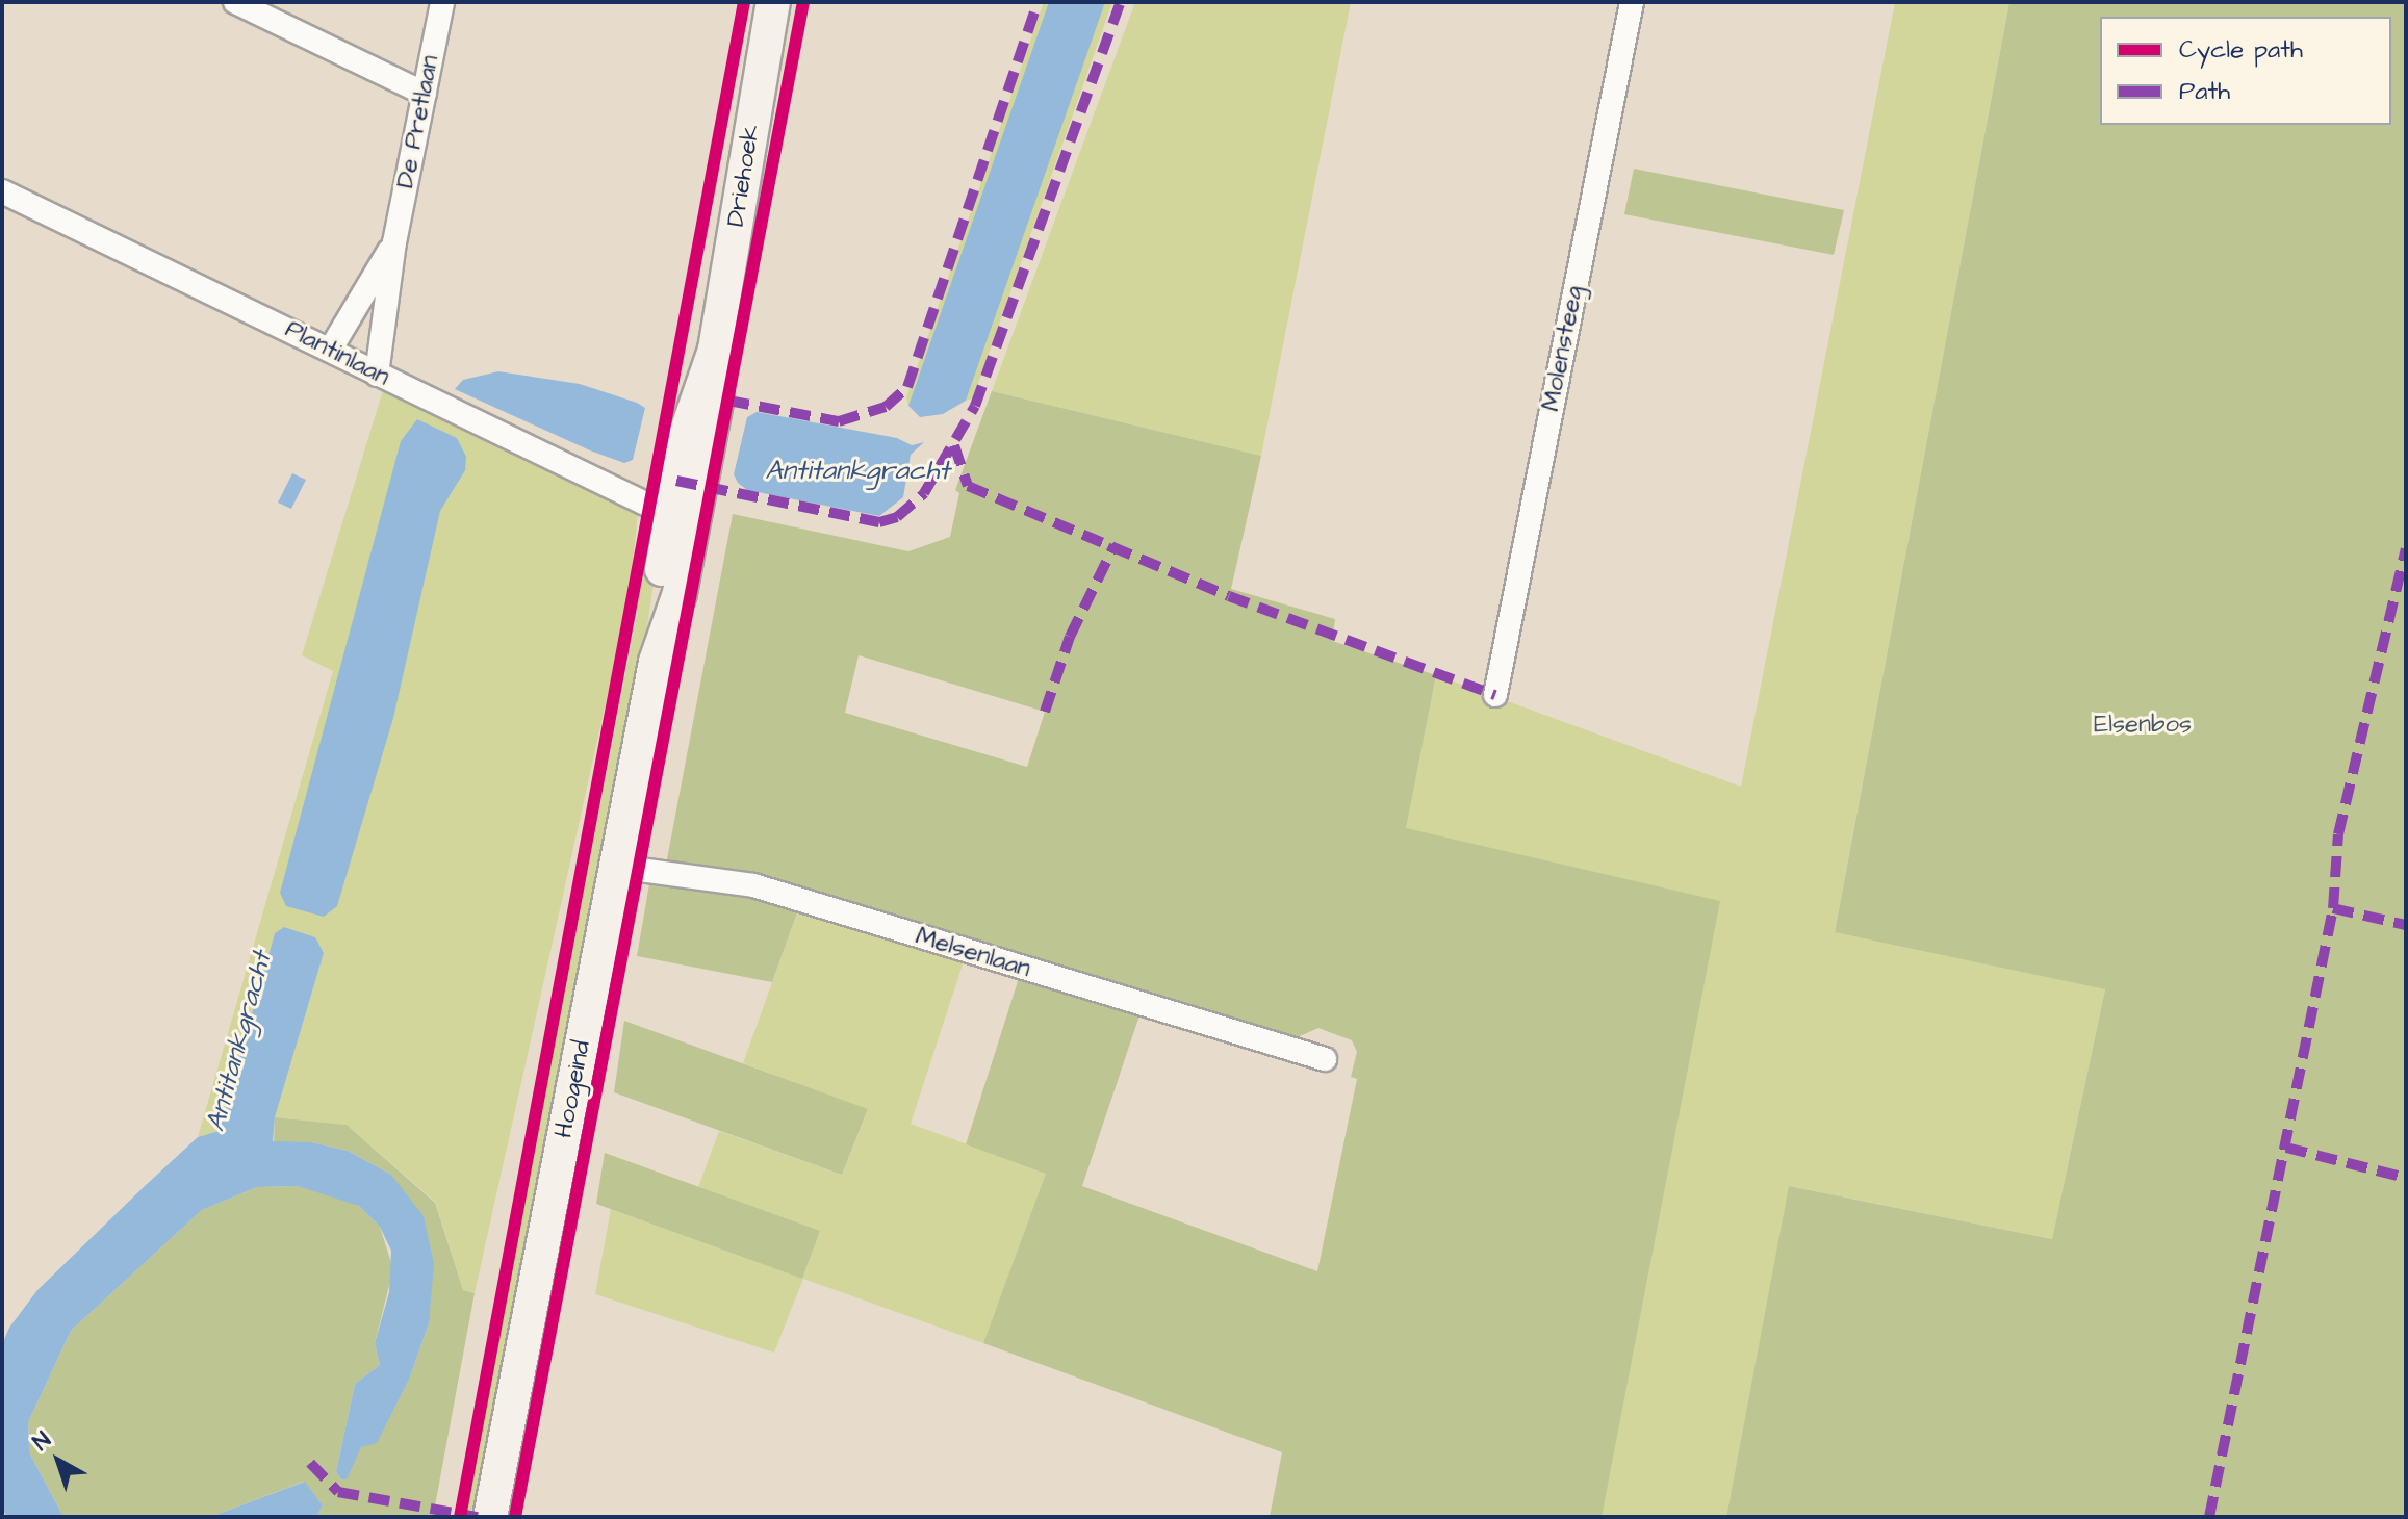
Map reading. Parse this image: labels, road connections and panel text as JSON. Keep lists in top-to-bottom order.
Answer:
{
  "streets": {
    "main road": ["Driehoek", "Hoogeind"],
    "street": [
      "De Pretlaan",
      "Molensteeg",
      "Plantinlaan",
      "Melsenlaan"
    ]
  },
  "crossings": [
    ["De Pretlaan", "Plantinlaan"],
    ["Driehoek", "Plantinlaan"],
    ["Driehoek", "Hoogeind"],
    ["Plantinlaan", "Hoogeind"],
    ["Melsenlaan", "Hoogeind"]
  ],
  "water": ["Antitankgracht"],
  "parks": ["Elsenbos"],
  "legend": ["Cycle path", "Path"],
  "north": "top left"
}
